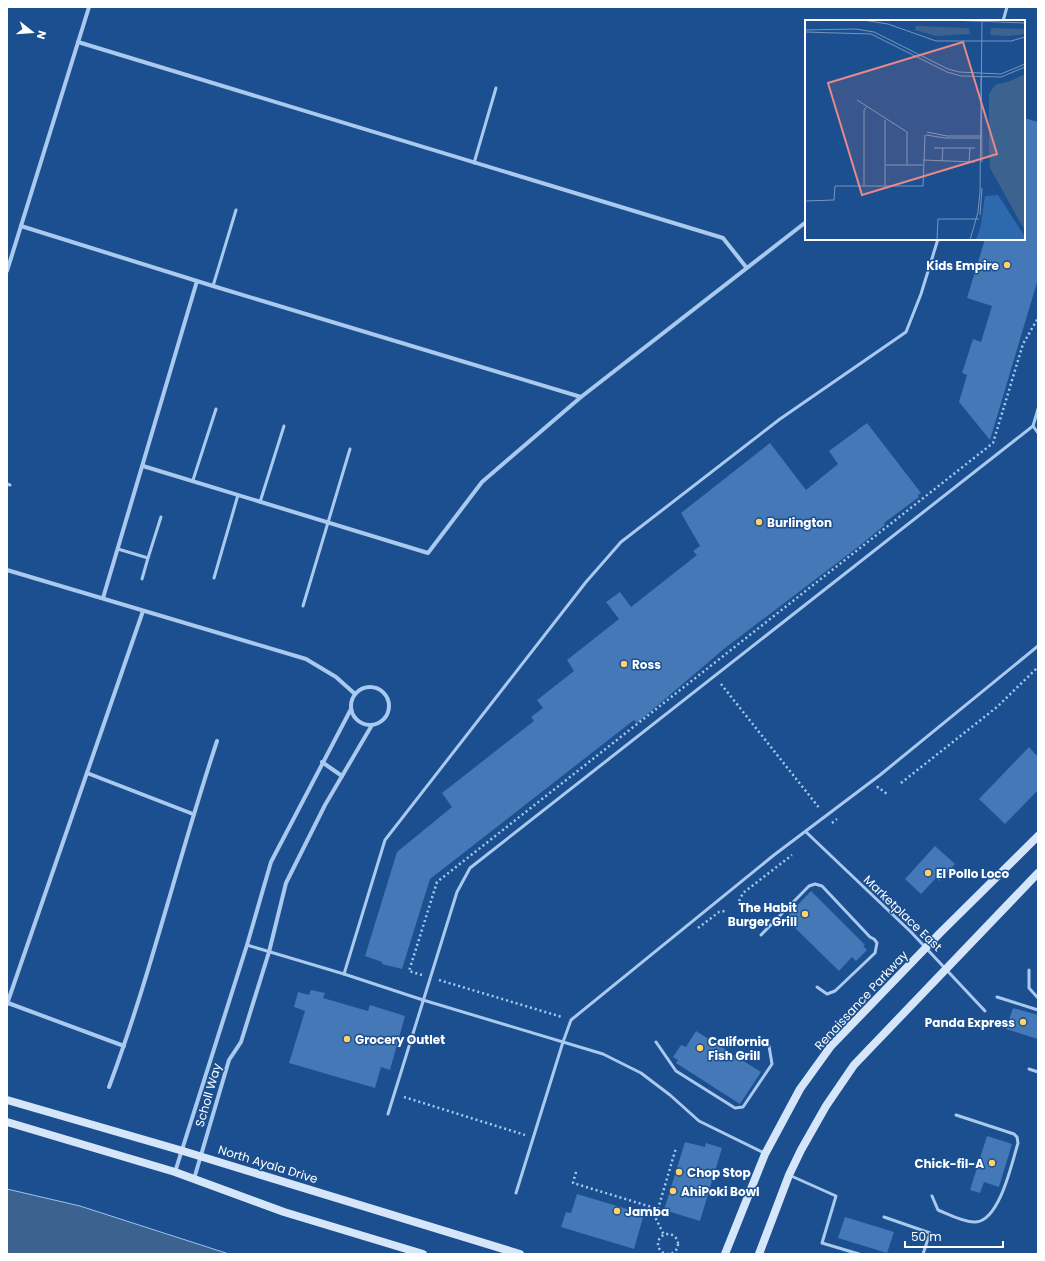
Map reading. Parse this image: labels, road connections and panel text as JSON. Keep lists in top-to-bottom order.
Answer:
{
  "streets": {
    "street": ["Renaissance Parkway", "Scholl Way", "North Ayala Drive"],
    "lane": ["Marketplace East"]
  },
  "crossings": [
    ["Marketplace East", "Renaissance Parkway"],
    ["Scholl Way", "North Ayala Drive"]
  ],
  "places": [
    "Kids Empire",
    "Burlington",
    "Ross",
    "El Pollo Loco",
    "The Habit Burger Grill",
    "Panda Express",
    "Grocery Outlet",
    "California Fish Grill",
    "Chick-fil-A",
    "Chop Stop",
    "AhiPoki Bowl",
    "Jamba"
  ],
  "scale_bar": "50 m",
  "north": "right"
}
